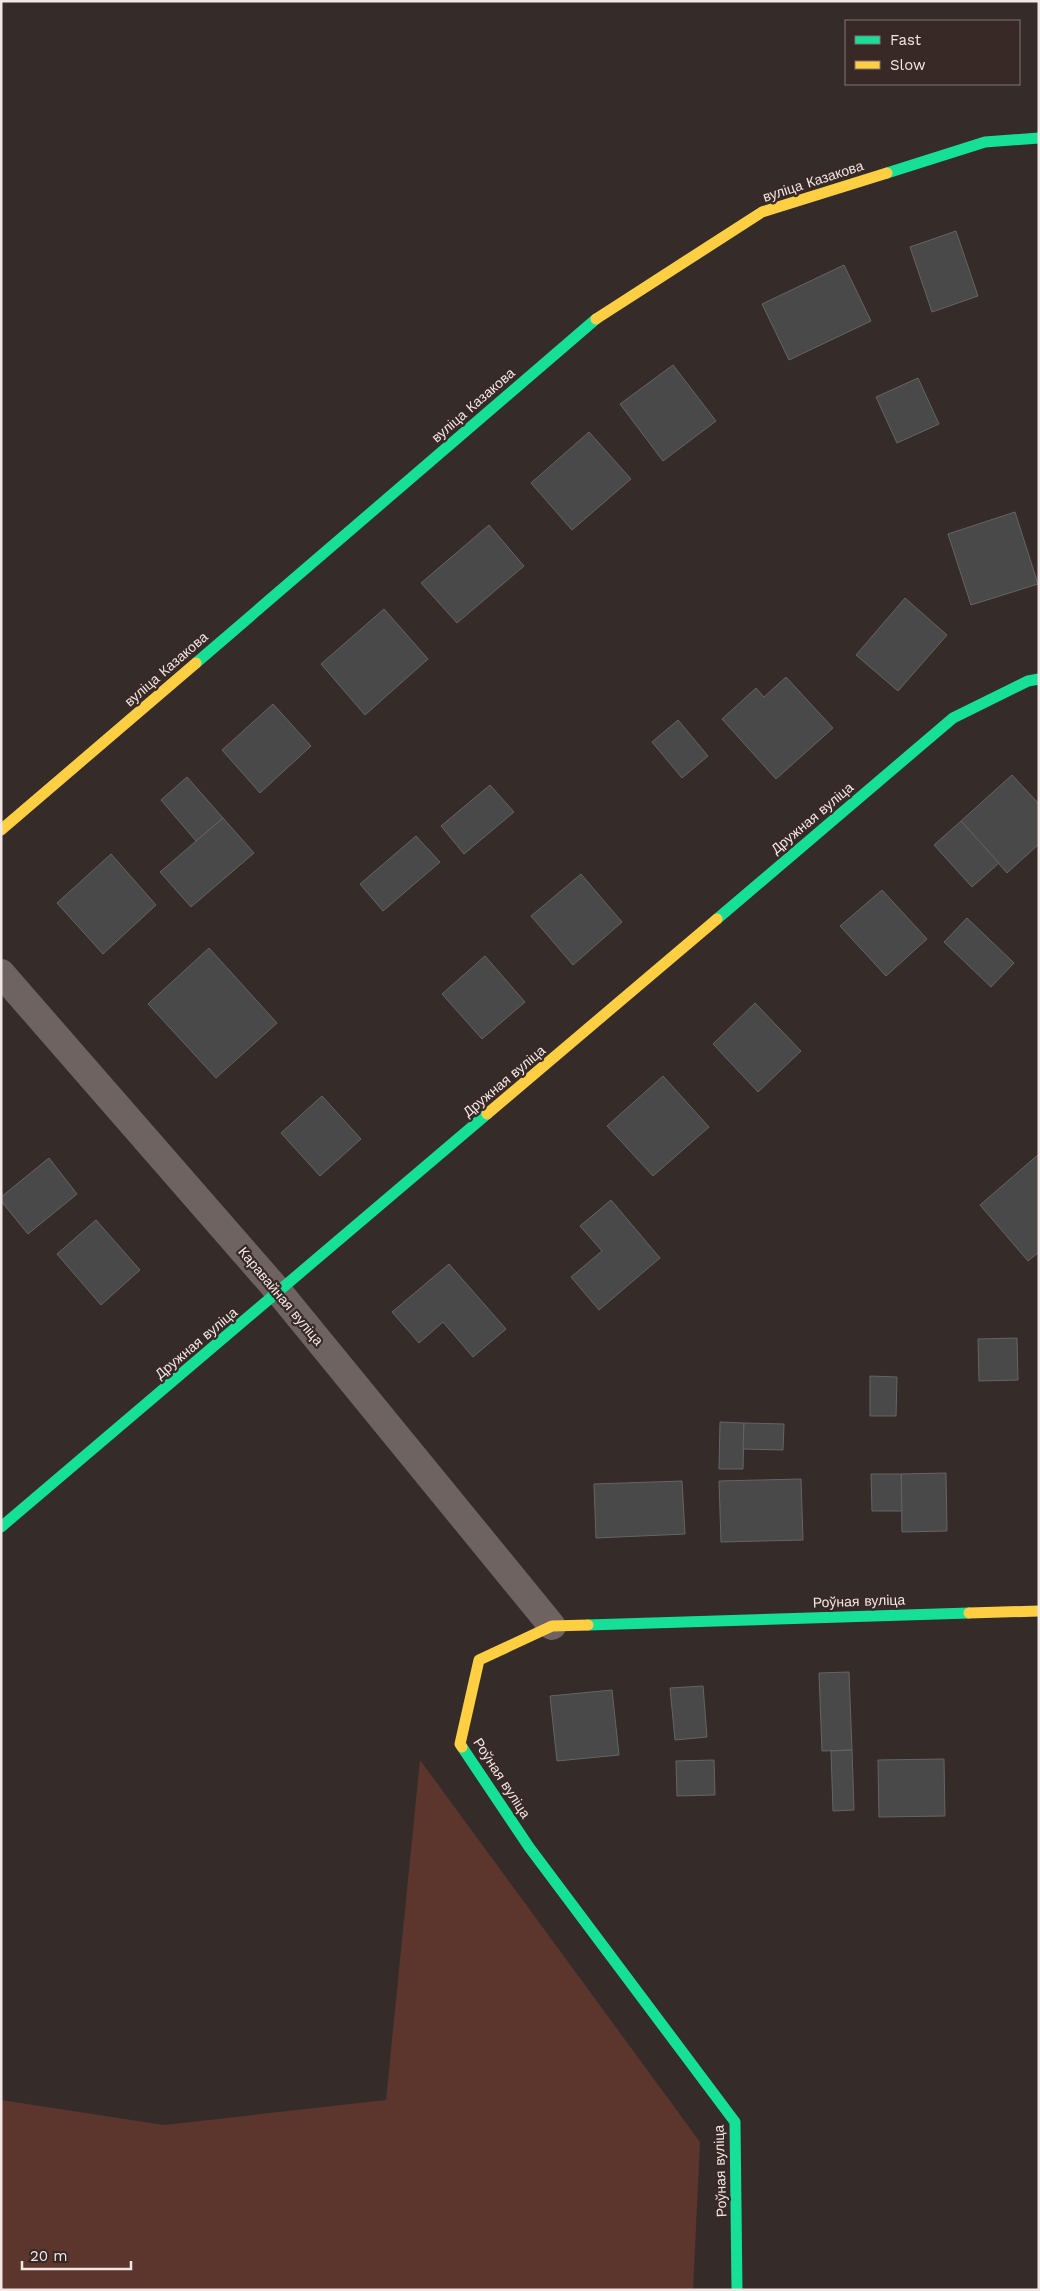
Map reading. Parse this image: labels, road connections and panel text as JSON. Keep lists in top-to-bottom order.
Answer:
{
  "streets": {
    "street": [
      "вуліца Казакова",
      "Дружная вуліца",
      "Каравайная вуліца",
      "Роўная вуліца"
    ]
  },
  "crossings": [
    ["Дружная вуліца", "Каравайная вуліца"],
    ["Каравайная вуліца", "Роўная вуліца"]
  ],
  "legend": ["Fast", "Slow"],
  "scale_bar": "20 m"
}
